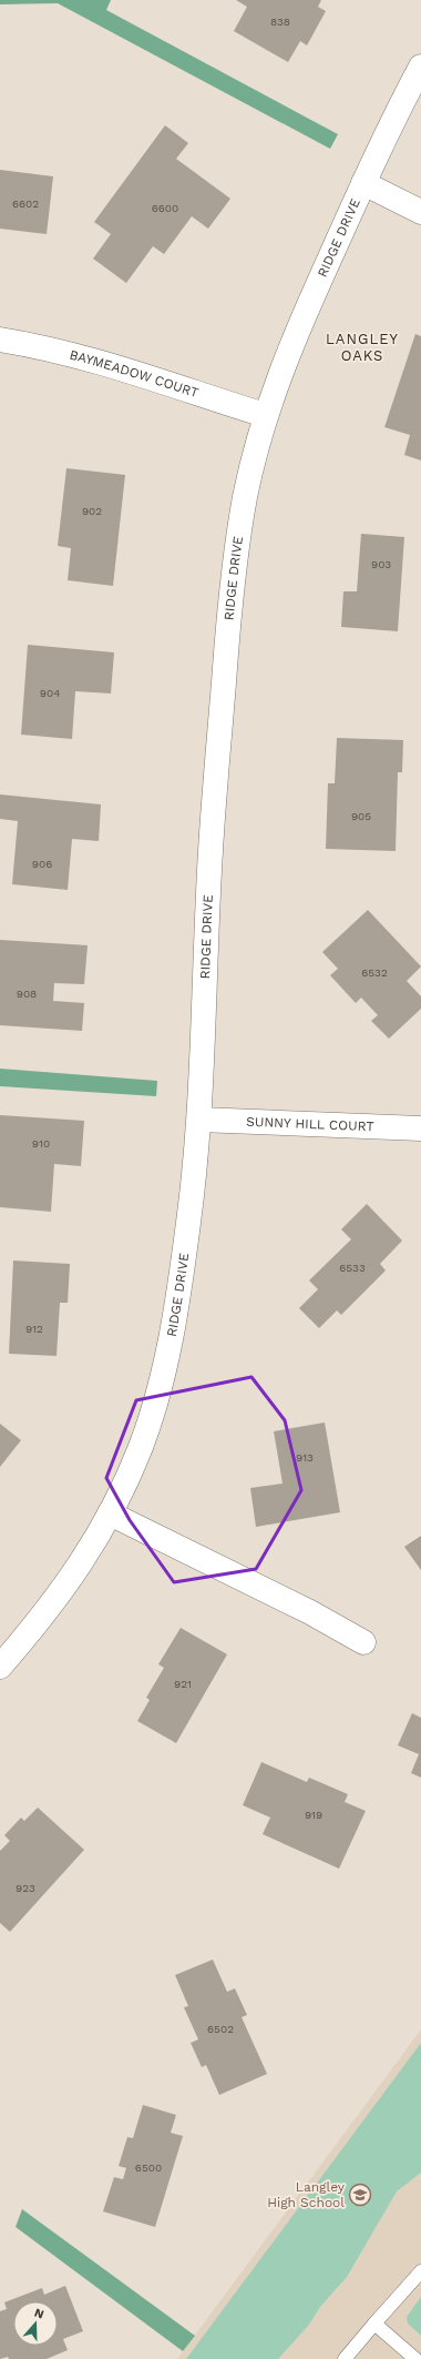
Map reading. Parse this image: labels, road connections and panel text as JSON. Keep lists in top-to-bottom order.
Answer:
{
  "streets": {
    "street": ["RIDGE DRIVE", "BAYMEADOW COURT", "SUNNY HILL COURT"]
  },
  "crossings": [
    ["RIDGE DRIVE", "BAYMEADOW COURT"],
    ["RIDGE DRIVE", "SUNNY HILL COURT"]
  ],
  "districts": ["LANGLEY OAKS"],
  "places": {
    "school or university": ["Langley High School"]
  },
  "house_numbers": [
    "838",
    "6602",
    "6600",
    "902",
    "903",
    "904",
    "905",
    "906",
    "6532",
    "908",
    "910",
    "6533",
    "912",
    "913",
    "921",
    "919",
    "923",
    "6502",
    "6500"
  ],
  "north": "top"
}
